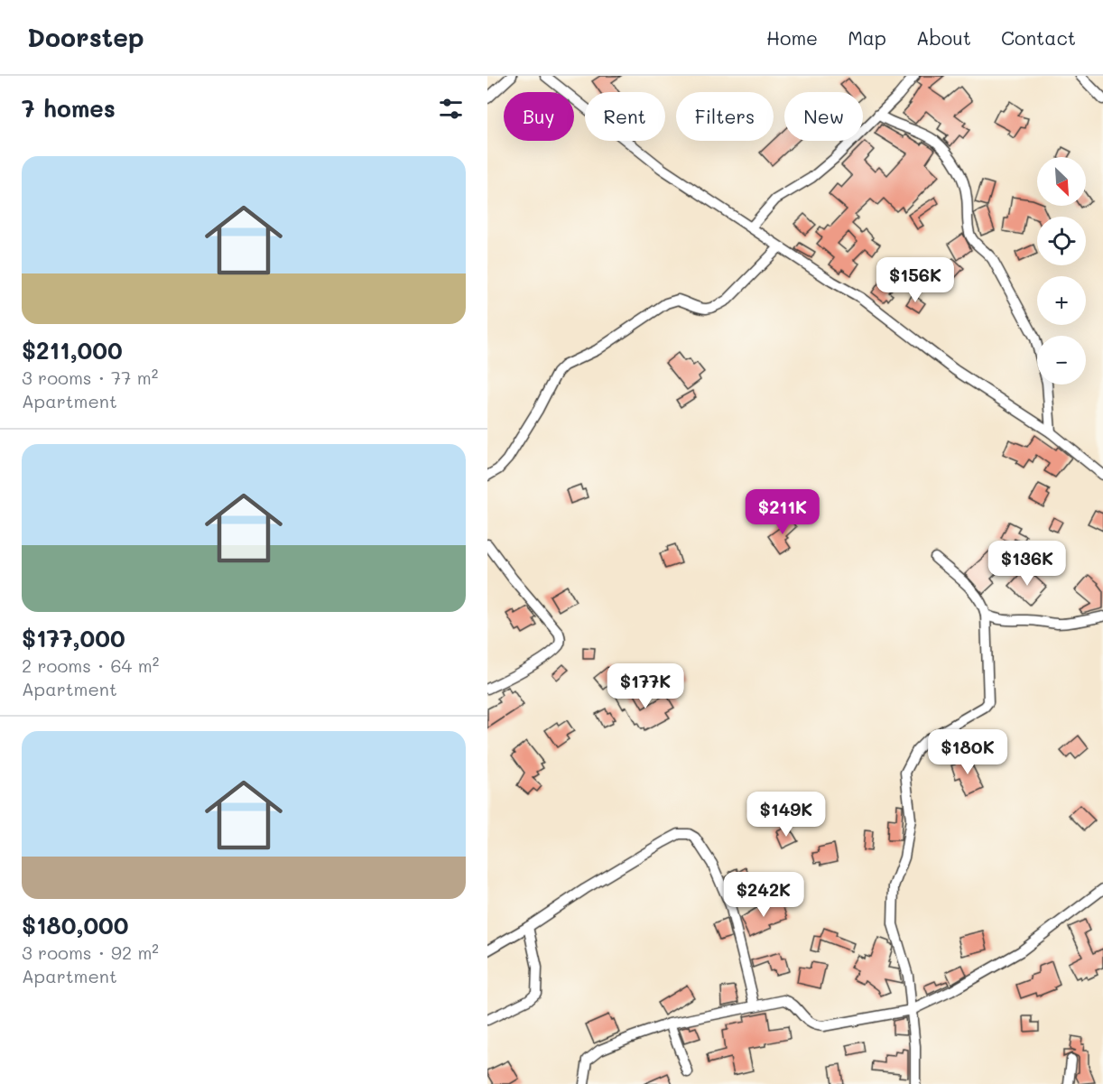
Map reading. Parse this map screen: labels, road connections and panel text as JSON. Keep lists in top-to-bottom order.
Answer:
{
  "north": "bottom right",
  "page": {
    "header": "Doorstep",
    "nav": [
      "Home",
      "Map",
      "About",
      "Contact"
    ],
    "heading": "7 homes",
    "chip": [
      "Buy",
      "Rent",
      "Filters",
      "New"
    ],
    "list": [
      {
        "name": "$211,000",
        "note": "3 rooms · 77 m² · Apartment"
      },
      {
        "name": "$177,000",
        "note": "2 rooms · 64 m² · Apartment"
      },
      {
        "name": "$180,000",
        "note": "3 rooms · 92 m² · Apartment"
      }
    ],
    "map_buttons": ["+", "−"],
    "price": [
      "$156K",
      "$211K",
      "$136K",
      "$177K",
      "$180K",
      "$149K",
      "$242K"
    ]
  }
}
